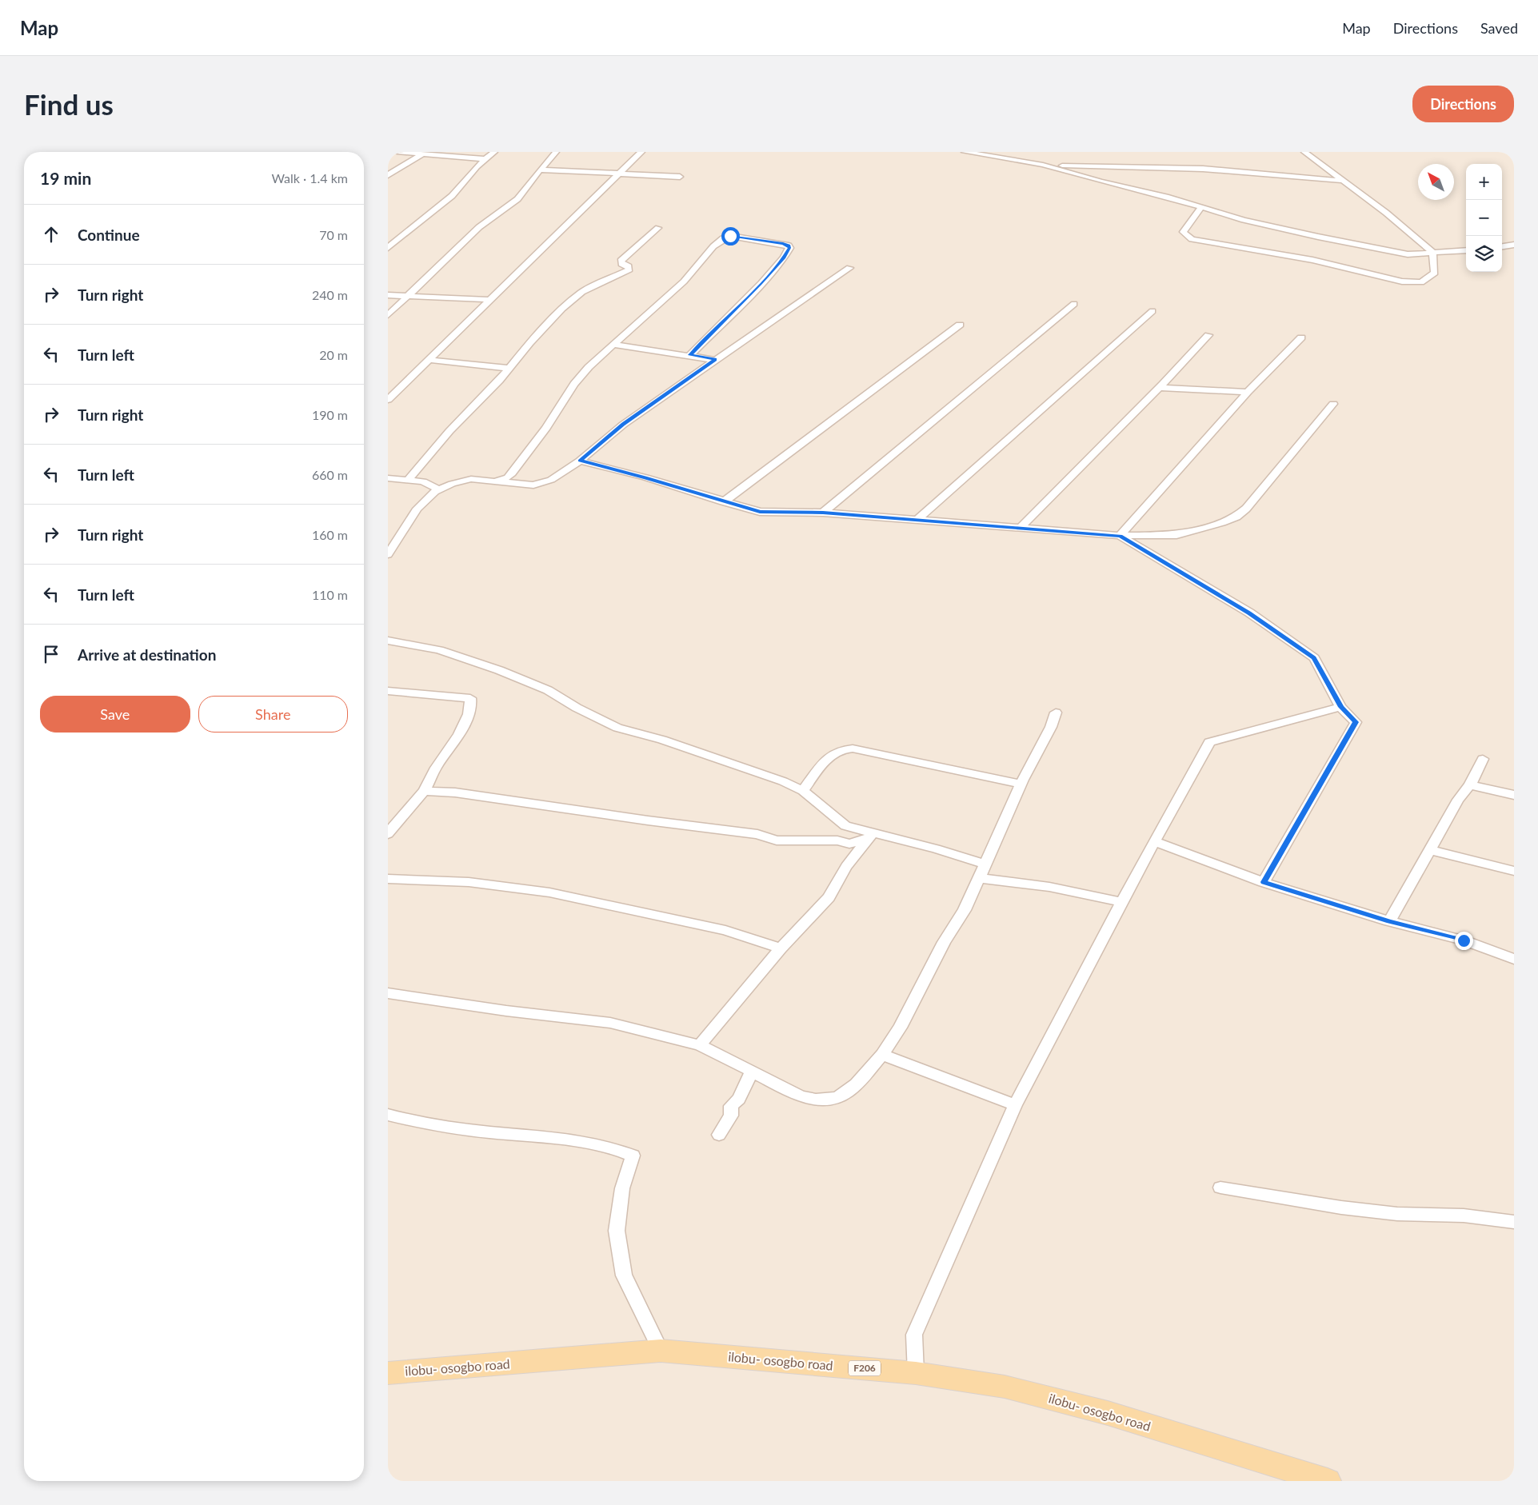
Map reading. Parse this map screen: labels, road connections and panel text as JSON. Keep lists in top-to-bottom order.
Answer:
{
  "streets": {
    "main road": ["ilobu- osogbo road", "F206"]
  },
  "north": "top left",
  "page": {
    "header": "Map",
    "nav": ["Map", "Directions", "Saved"],
    "buttons": [
      "Directions",
      ["Save", "Share"]
    ],
    "title": "Find us",
    "heading": ["19 min", "Walk · 1.4 km"],
    "map_buttons": ["+", "−"],
    "list": [
      ["Continue", "70 m"],
      ["Turn right", "240 m"],
      ["Turn left", "20 m"],
      ["Turn right", "190 m"],
      ["Turn left", "660 m"],
      ["Turn right", "160 m"],
      ["Turn left", "110 m"],
      "Arrive at destination"
    ]
  }
}
